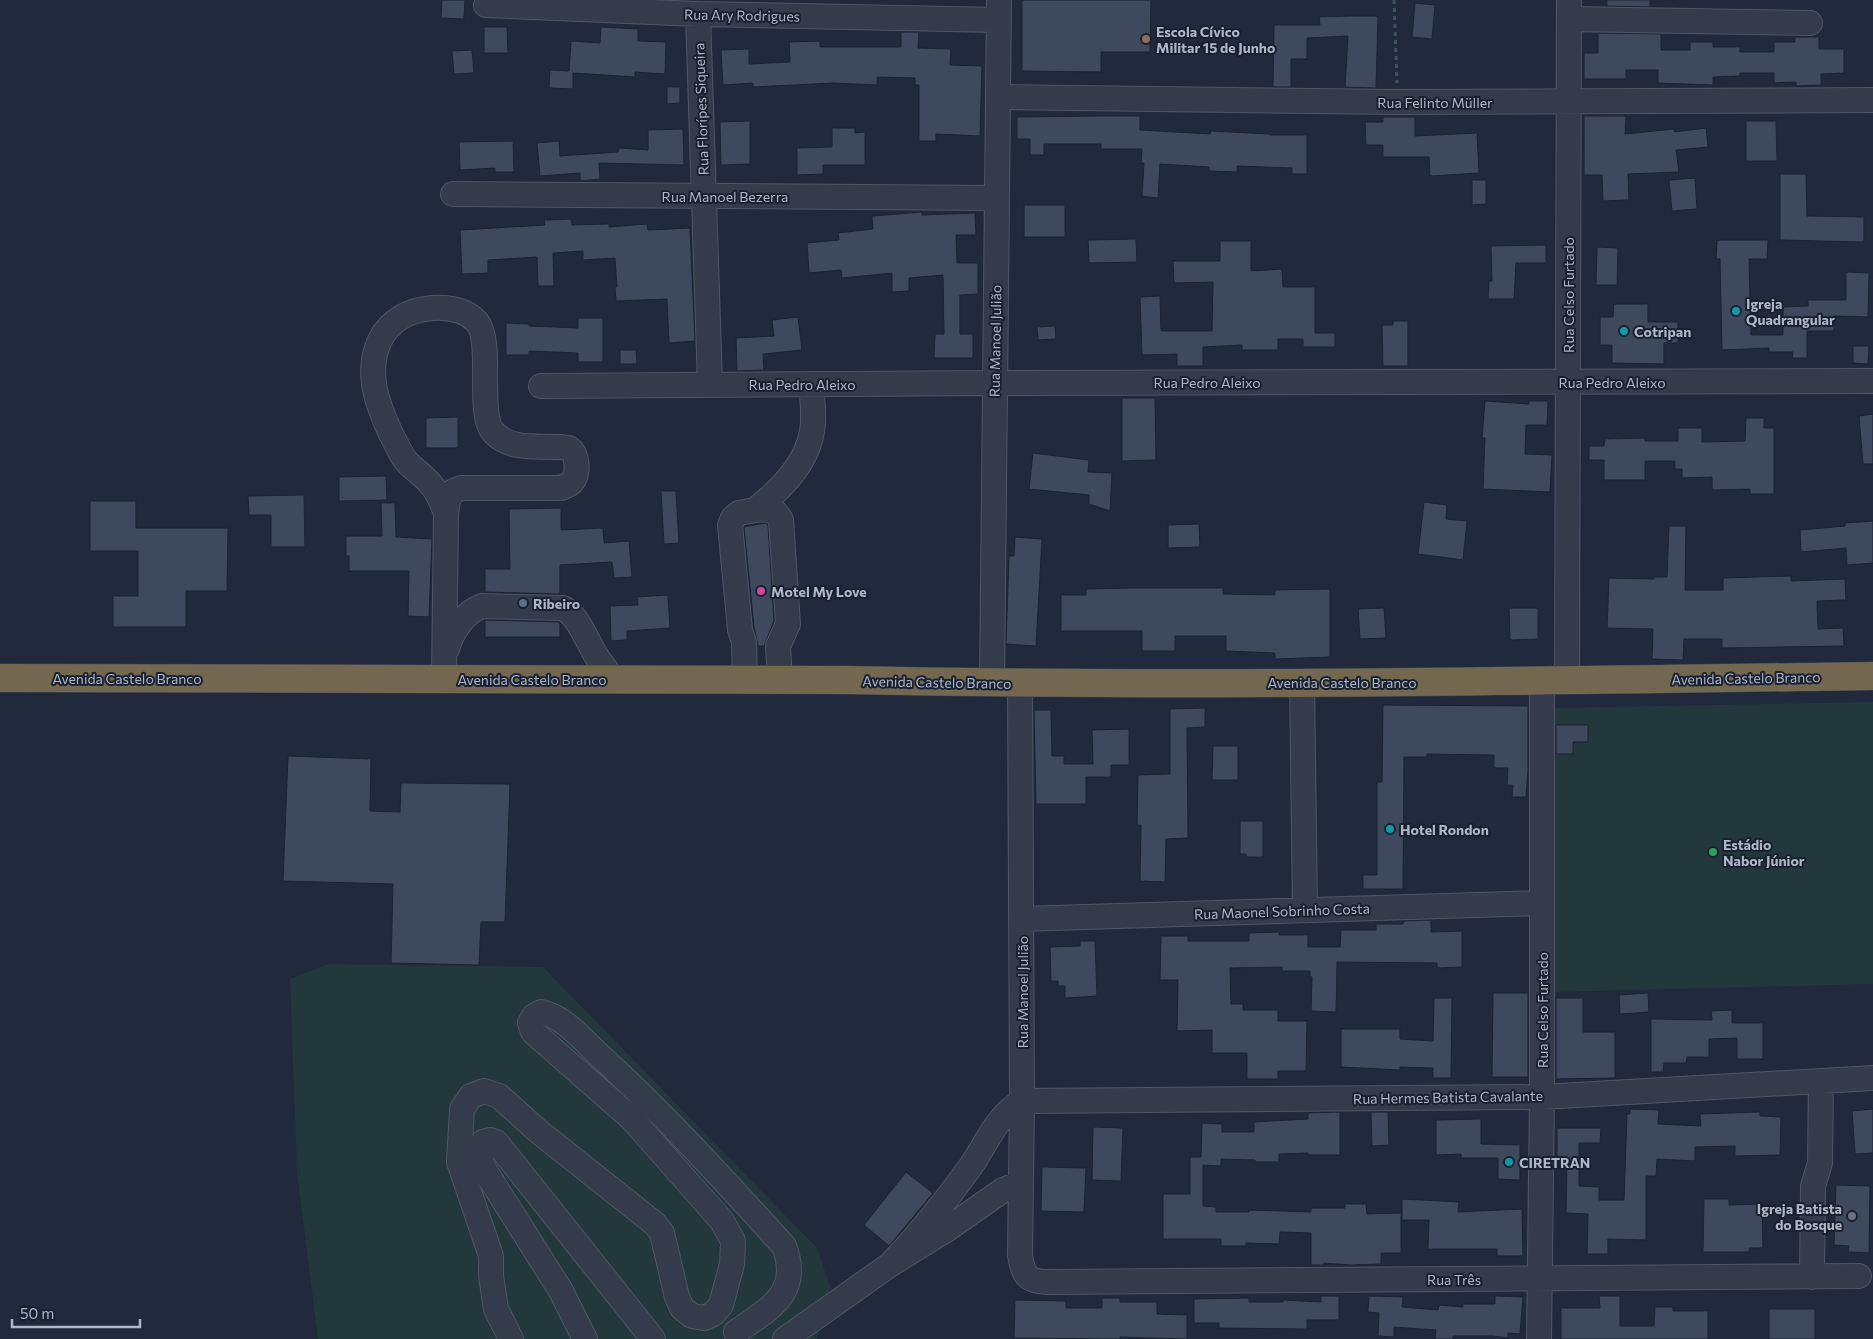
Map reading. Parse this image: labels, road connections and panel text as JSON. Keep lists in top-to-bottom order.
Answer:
{
  "streets": {
    "highway": ["Avenida Castelo Branco"],
    "street": [
      "Rua Ary Rodrigues",
      "Rua Felinto Müller",
      "Rua Florípes Siqueira",
      "Rua Manoel Bezerra",
      "Rua Celso Furtado",
      "Rua Manoel Julião",
      "Rua Pedro Aleixo",
      "Rua Maonel Sobrinho Costa",
      "Rua Hermes Batista Cavalante",
      "Rua Três"
    ]
  },
  "crossings": [
    ["Rua Ary Rodrigues", "Rua Florípes Siqueira"],
    ["Rua Ary Rodrigues", "Rua Manoel Julião"],
    ["Rua Felinto Müller", "Rua Celso Furtado"],
    ["Rua Felinto Müller", "Rua Manoel Julião"],
    ["Rua Florípes Siqueira", "Rua Manoel Bezerra"],
    ["Rua Florípes Siqueira", "Rua Pedro Aleixo"],
    ["Rua Manoel Bezerra", "Rua Manoel Julião"],
    ["Rua Celso Furtado", "Rua Pedro Aleixo"],
    ["Rua Celso Furtado", "Avenida Castelo Branco"],
    ["Rua Celso Furtado", "Rua Maonel Sobrinho Costa"],
    ["Rua Celso Furtado", "Rua Hermes Batista Cavalante"],
    ["Rua Celso Furtado", "Rua Três"],
    ["Rua Manoel Julião", "Rua Pedro Aleixo"],
    ["Rua Manoel Julião", "Avenida Castelo Branco"],
    ["Rua Manoel Julião", "Rua Maonel Sobrinho Costa"],
    ["Rua Manoel Julião", "Rua Hermes Batista Cavalante"],
    ["Rua Manoel Julião", "Rua Três"]
  ],
  "places": [
    "Escola Cívico Militar 15 de Junho",
    "Igreja Quadrangular",
    "Cotripan",
    "Motel My Love",
    "Ribeiro",
    "Hotel Rondon",
    "Estádio Nabor Júnior",
    "CIRETRAN",
    "Igreja Batista do Bosque"
  ],
  "scale_bar": "50 m"
}
